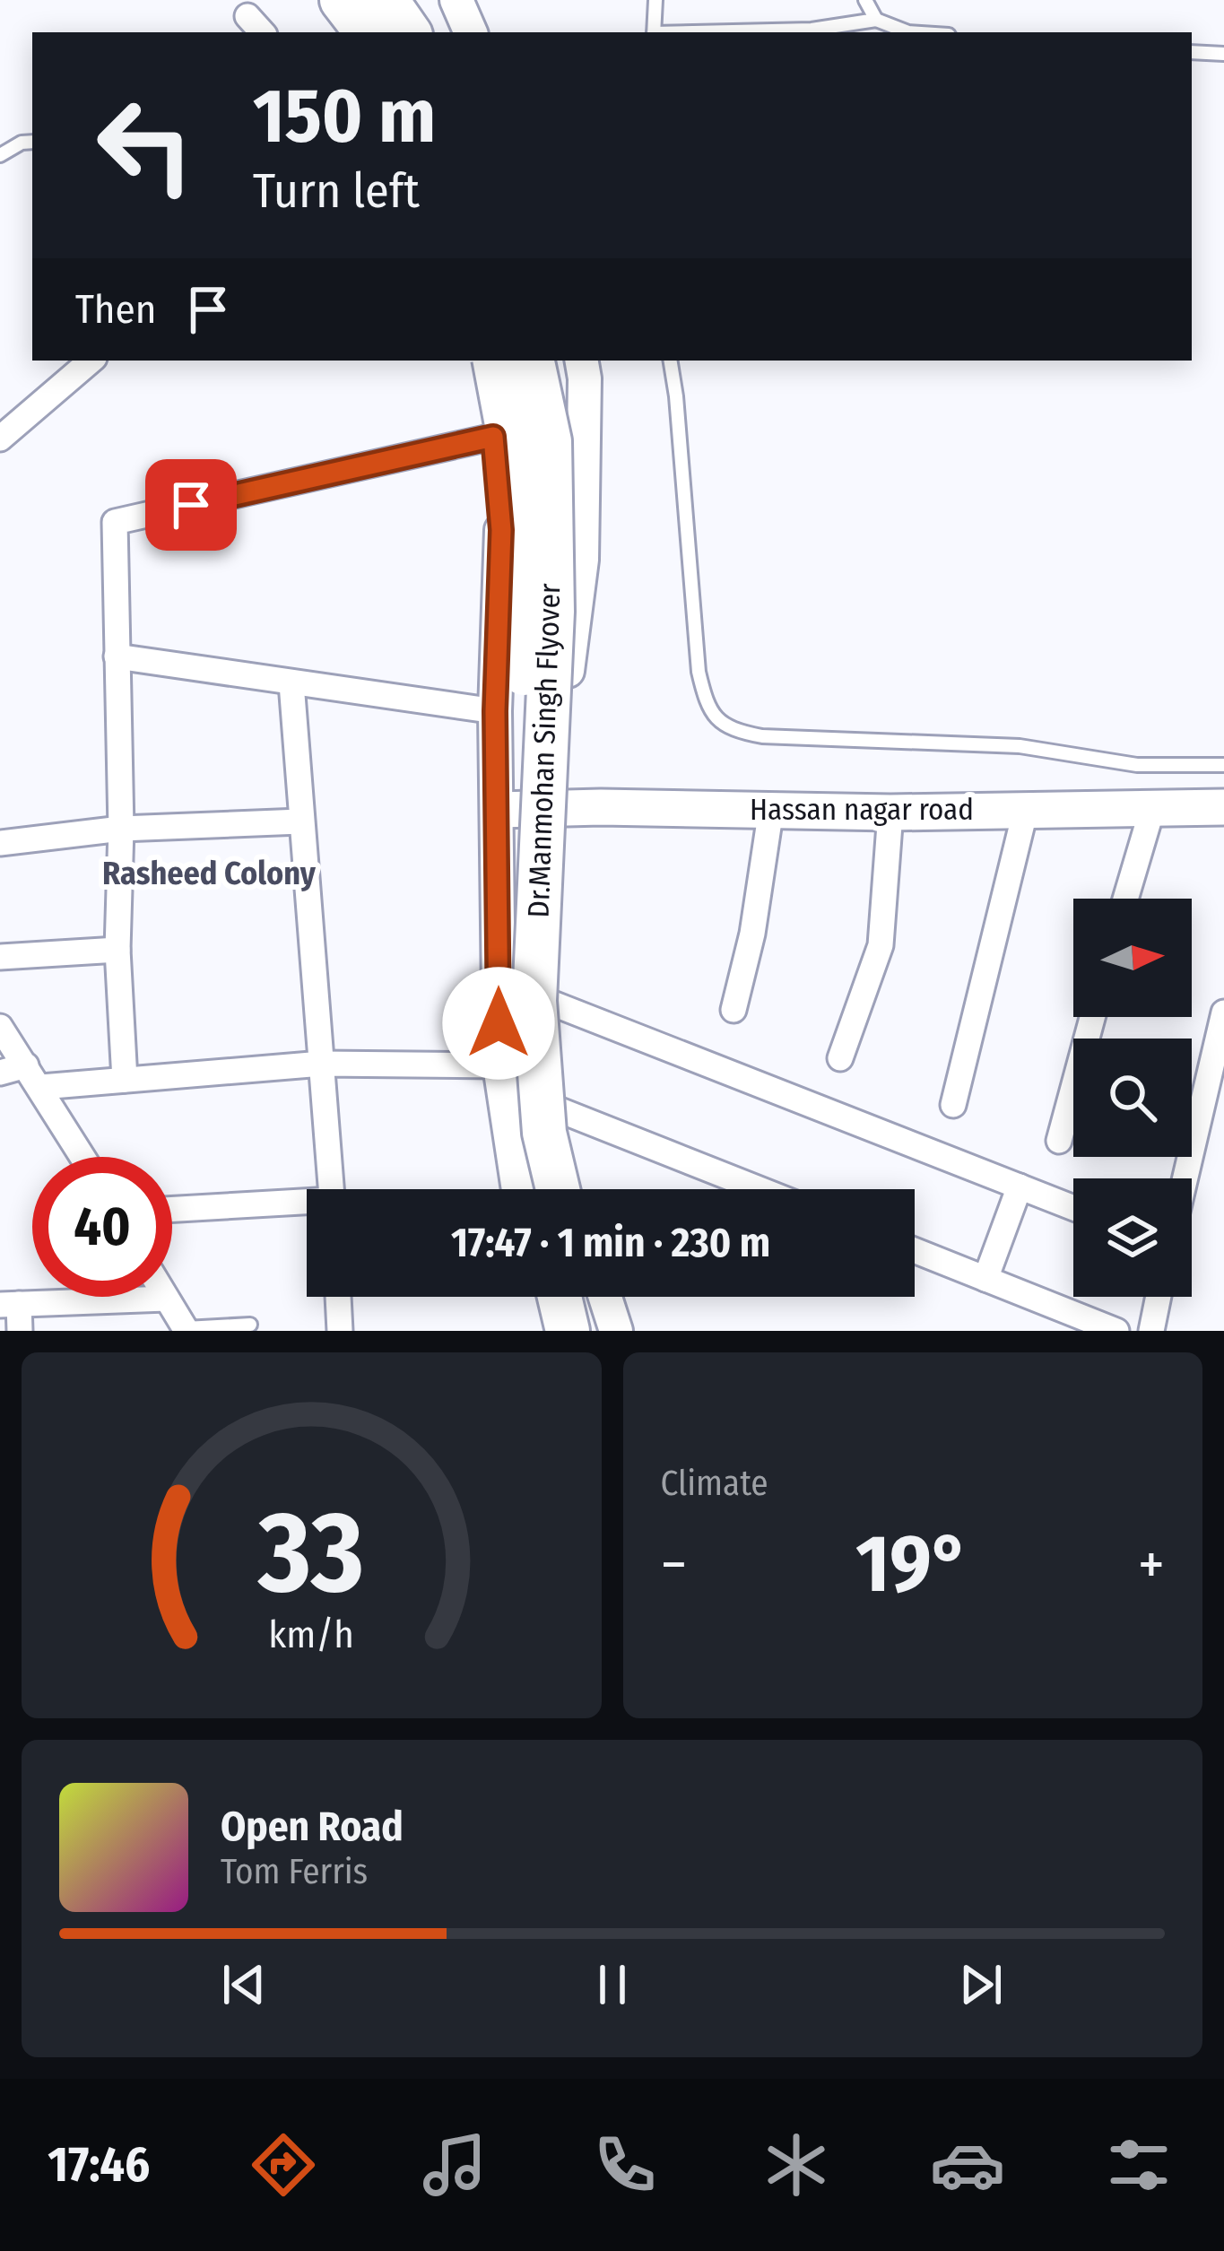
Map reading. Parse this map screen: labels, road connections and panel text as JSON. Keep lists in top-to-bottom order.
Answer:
{
  "streets": {
    "highway": ["Dr.Manmohan Singh Flyover"],
    "main road": ["Hassan nagar road"]
  },
  "districts": ["Rasheed Colony"],
  "north": "right",
  "page": {
    "turn": ["150 m", "Turn left"],
    "then": "Then",
    "limit": "40",
    "trip": "17:47 · 1 min · 230 m",
    "tile": "Climate",
    "heat": ["−", "19°", "+"],
    "song": ["Open Road", "Tom Ferris"],
    "tabs": "17:46",
    "gauge": ["33", "km/h"]
  }
}
